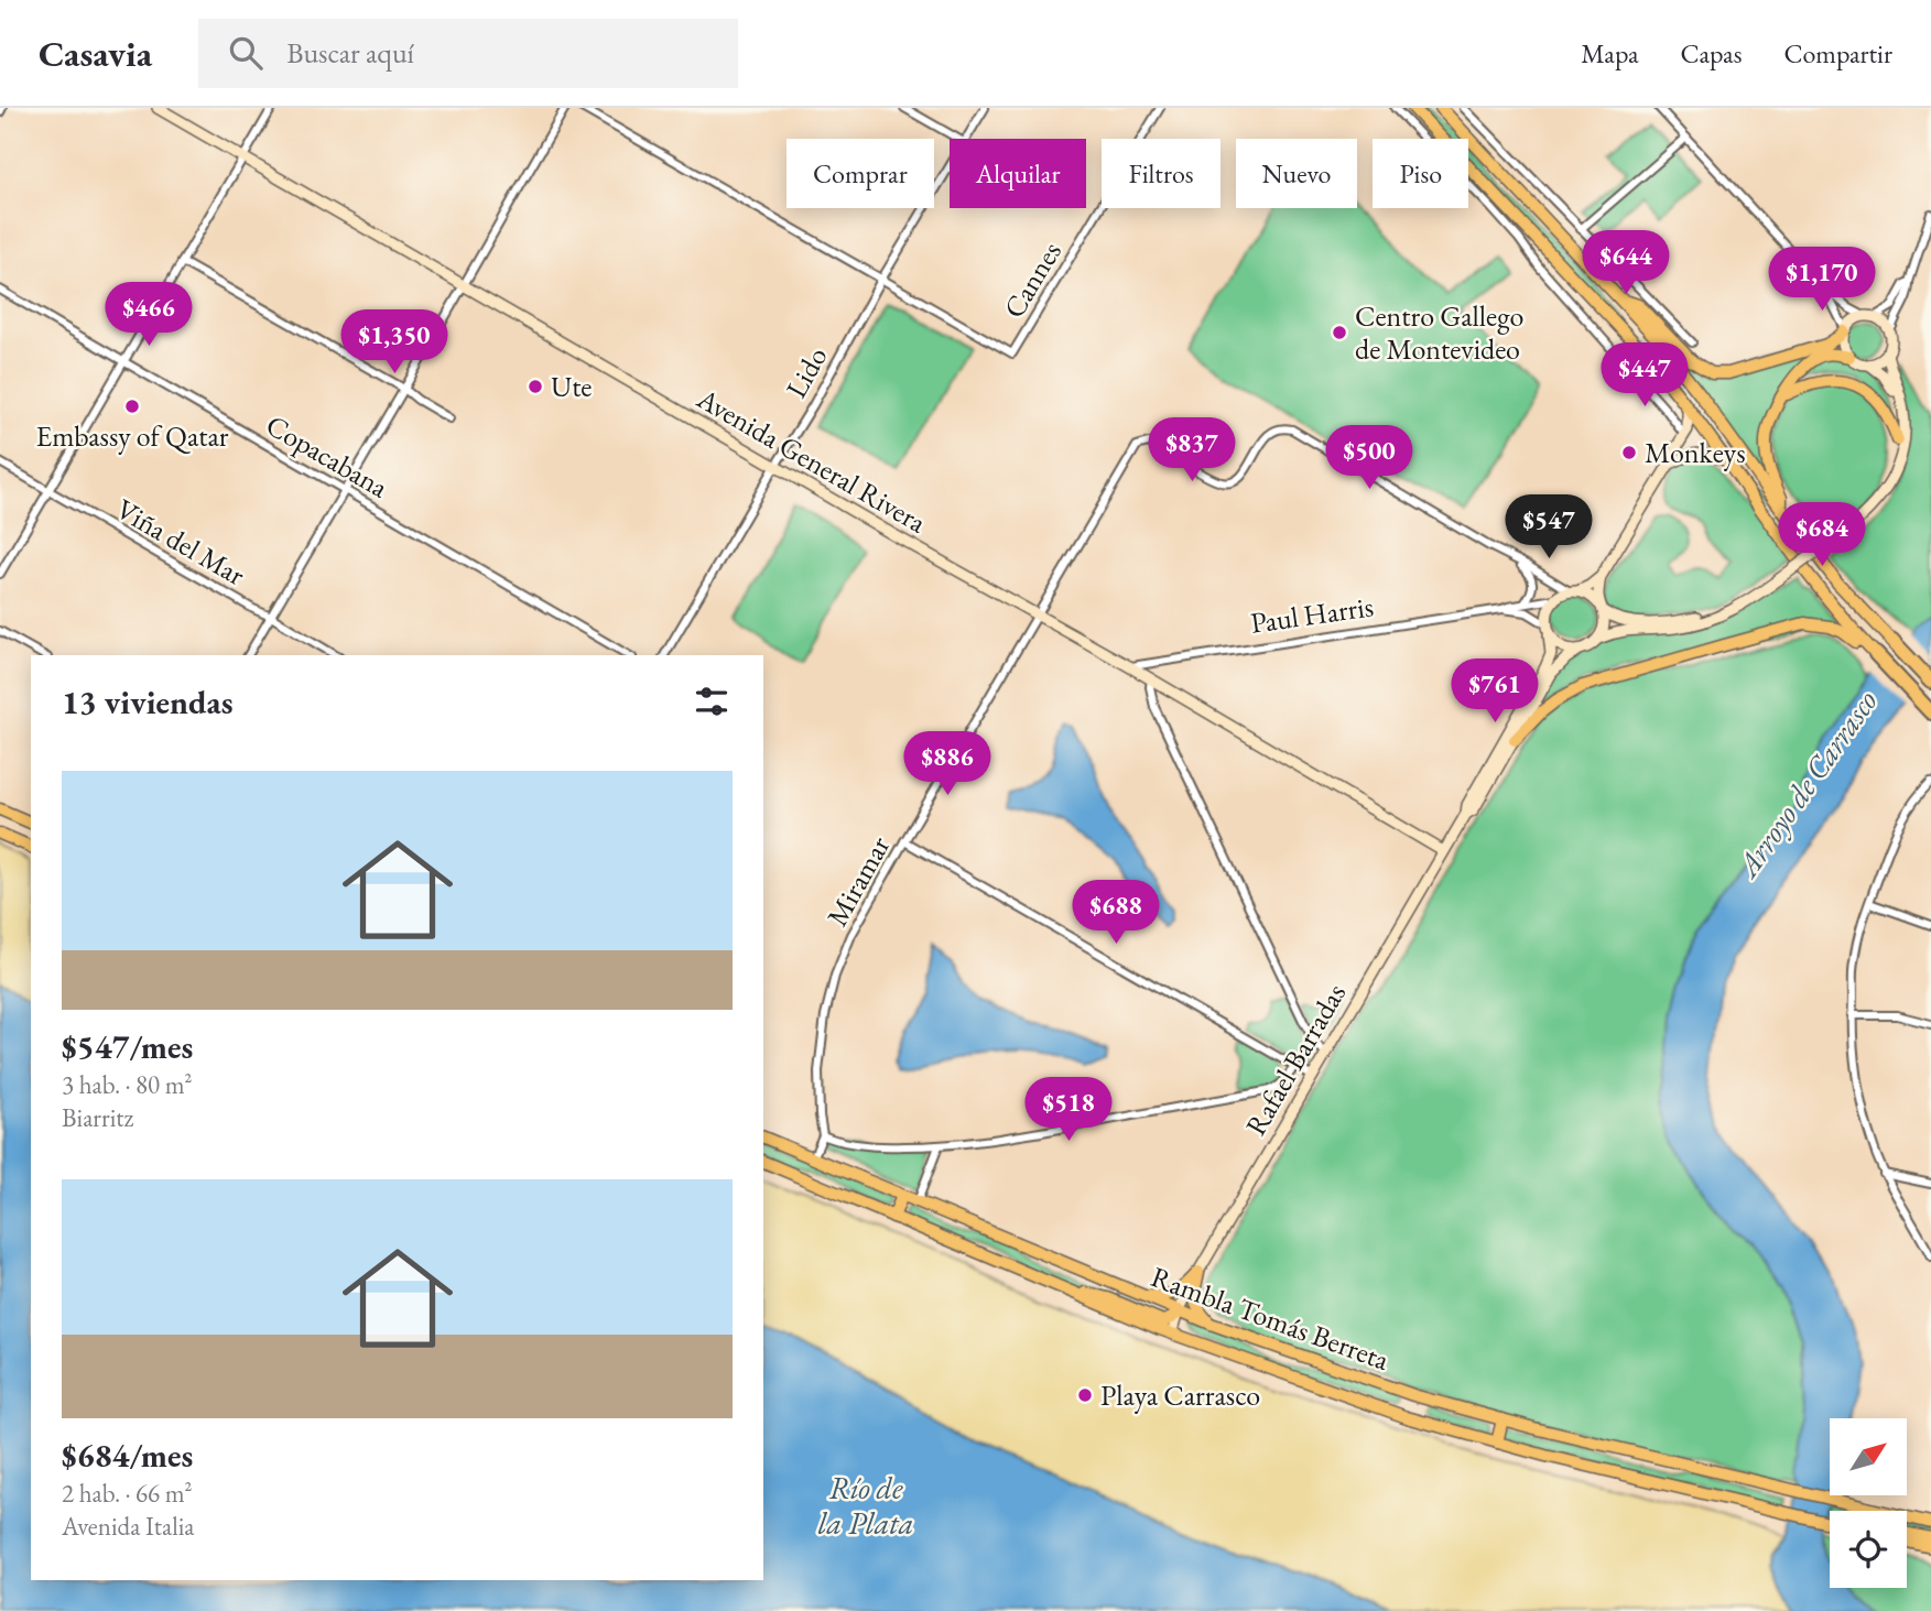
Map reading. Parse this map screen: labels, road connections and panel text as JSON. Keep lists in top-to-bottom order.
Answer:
{
  "streets": {
    "main road": ["Avenida General Rivera", "Rafael Barradas", "Rambla Tomás Berreta"],
    "street": [
      "Cannes",
      "Lido",
      "Copacabana",
      "Viña del Mar",
      "Paul Harris",
      "Miramar"
    ]
  },
  "crossings": [
    ["Cannes", "Lido"],
    ["Lido", "Avenida General Rivera"],
    ["Avenida General Rivera", "Paul Harris"],
    ["Avenida General Rivera", "Miramar"],
    ["Avenida General Rivera", "Rafael Barradas"],
    ["Paul Harris", "Rafael Barradas"],
    ["Miramar", "Rambla Tomás Berreta"],
    ["Rafael Barradas", "Rambla Tomás Berreta"]
  ],
  "water": ["Arroyo de Carrasco", "Río de la Plata"],
  "places": [
    "Centro Gallego de Montevideo",
    "Ute",
    "Embassy of Qatar",
    "Monkeys",
    "Playa Carrasco"
  ],
  "north": "top right",
  "page": {
    "header": "Casavia",
    "search": "Buscar aquí",
    "nav": ["Mapa", "Capas", "Compartir"],
    "chip": [
      "Comprar",
      "Alquilar",
      "Filtros",
      "Nuevo",
      "Piso"
    ],
    "price": [
      "$644",
      "$1,170",
      "$466",
      "$1,350",
      "$447",
      "$837",
      "$500",
      "$547",
      "$684",
      "$761",
      "$886",
      "$688",
      "$518"
    ],
    "heading": "13 viviendas",
    "list": [
      {
        "name": "$547/mes",
        "note": "3 hab. · 80 m² · Biarritz"
      },
      {
        "name": "$684/mes",
        "note": "2 hab. · 66 m² · Avenida Italia"
      }
    ]
  }
}
